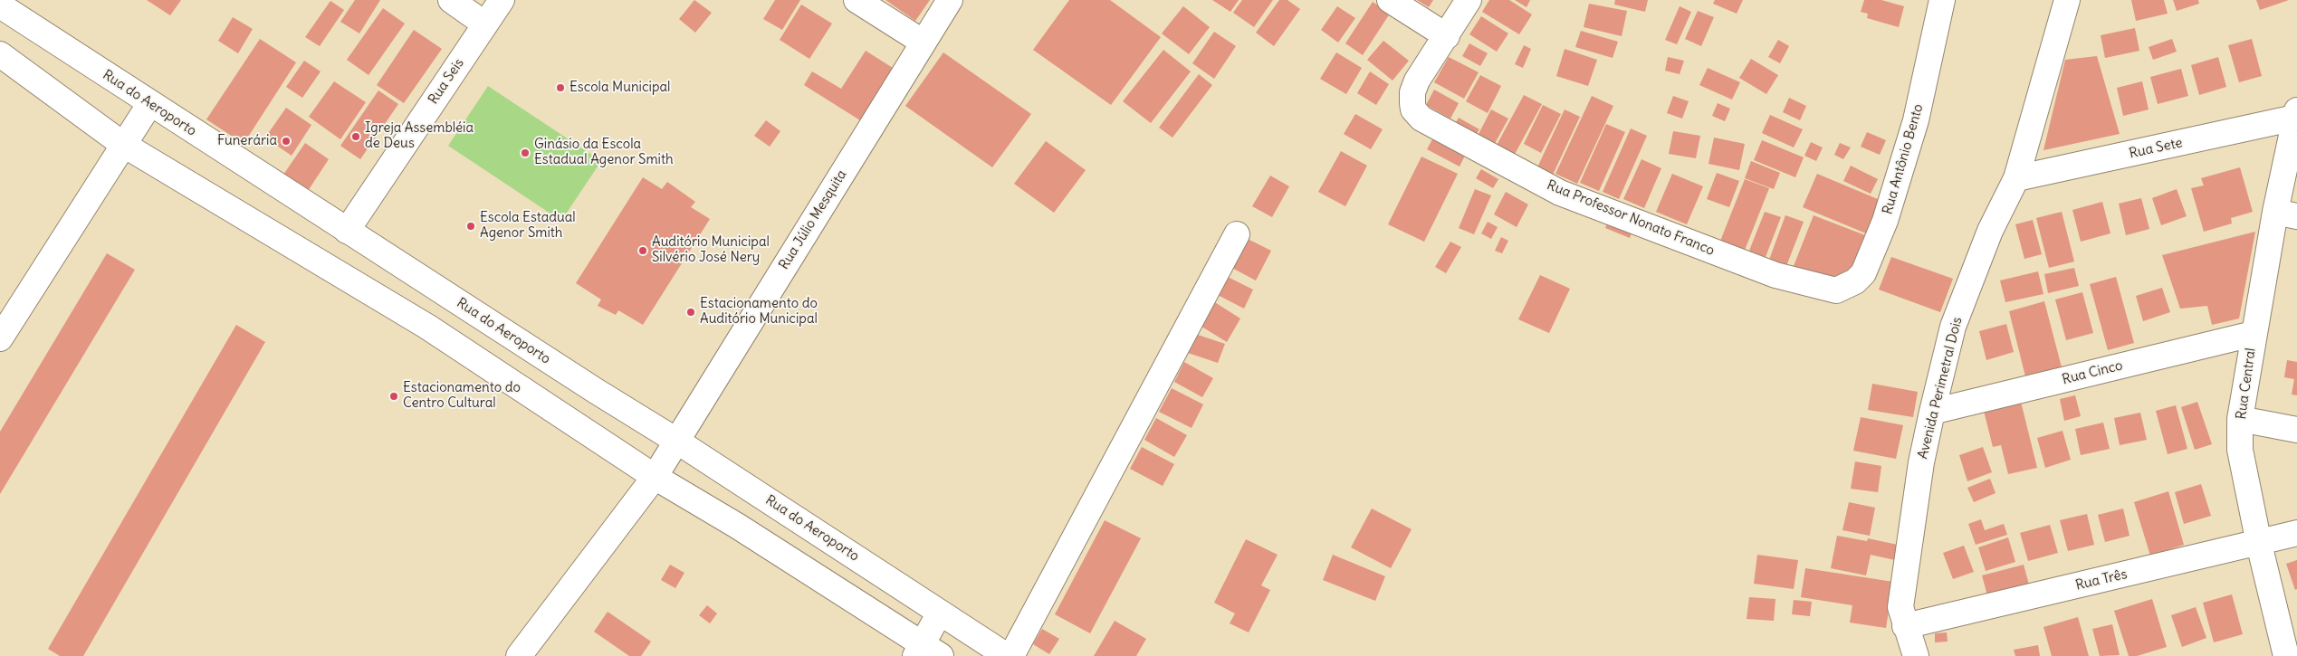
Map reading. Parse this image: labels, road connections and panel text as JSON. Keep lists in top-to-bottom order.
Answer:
{
  "streets": {
    "street": [
      "Rua Seis",
      "Rua do Aeroporto",
      "Rua Sete",
      "Rua Antônio Bento",
      "Rua Professor Nonato Franco",
      "Rua Júlio Mesquita",
      "Rua Cinco",
      "Rua Central",
      "Avenida Perimetral Dois",
      "Rua Três"
    ]
  },
  "crossings": [
    ["Rua Seis", "Rua do Aeroporto"],
    ["Rua do Aeroporto", "Rua Júlio Mesquita"],
    ["Rua Sete", "Rua Central"],
    ["Rua Sete", "Avenida Perimetral Dois"],
    ["Rua Antônio Bento", "Rua Professor Nonato Franco"],
    ["Rua Cinco", "Rua Central"],
    ["Rua Cinco", "Avenida Perimetral Dois"],
    ["Rua Central", "Rua Três"],
    ["Avenida Perimetral Dois", "Rua Três"]
  ],
  "places": [
    "Escola Municipal",
    "Igreja Assembléia de Deus",
    "Funerária",
    "Ginásio da Escola Estadual Agenor Smith",
    "Escola Estadual Agenor Smith",
    "Auditório Municipal Silvério José Nery",
    "Estacionamento do Auditório Municipal",
    "Estacionamento do Centro Cultural"
  ]
}
